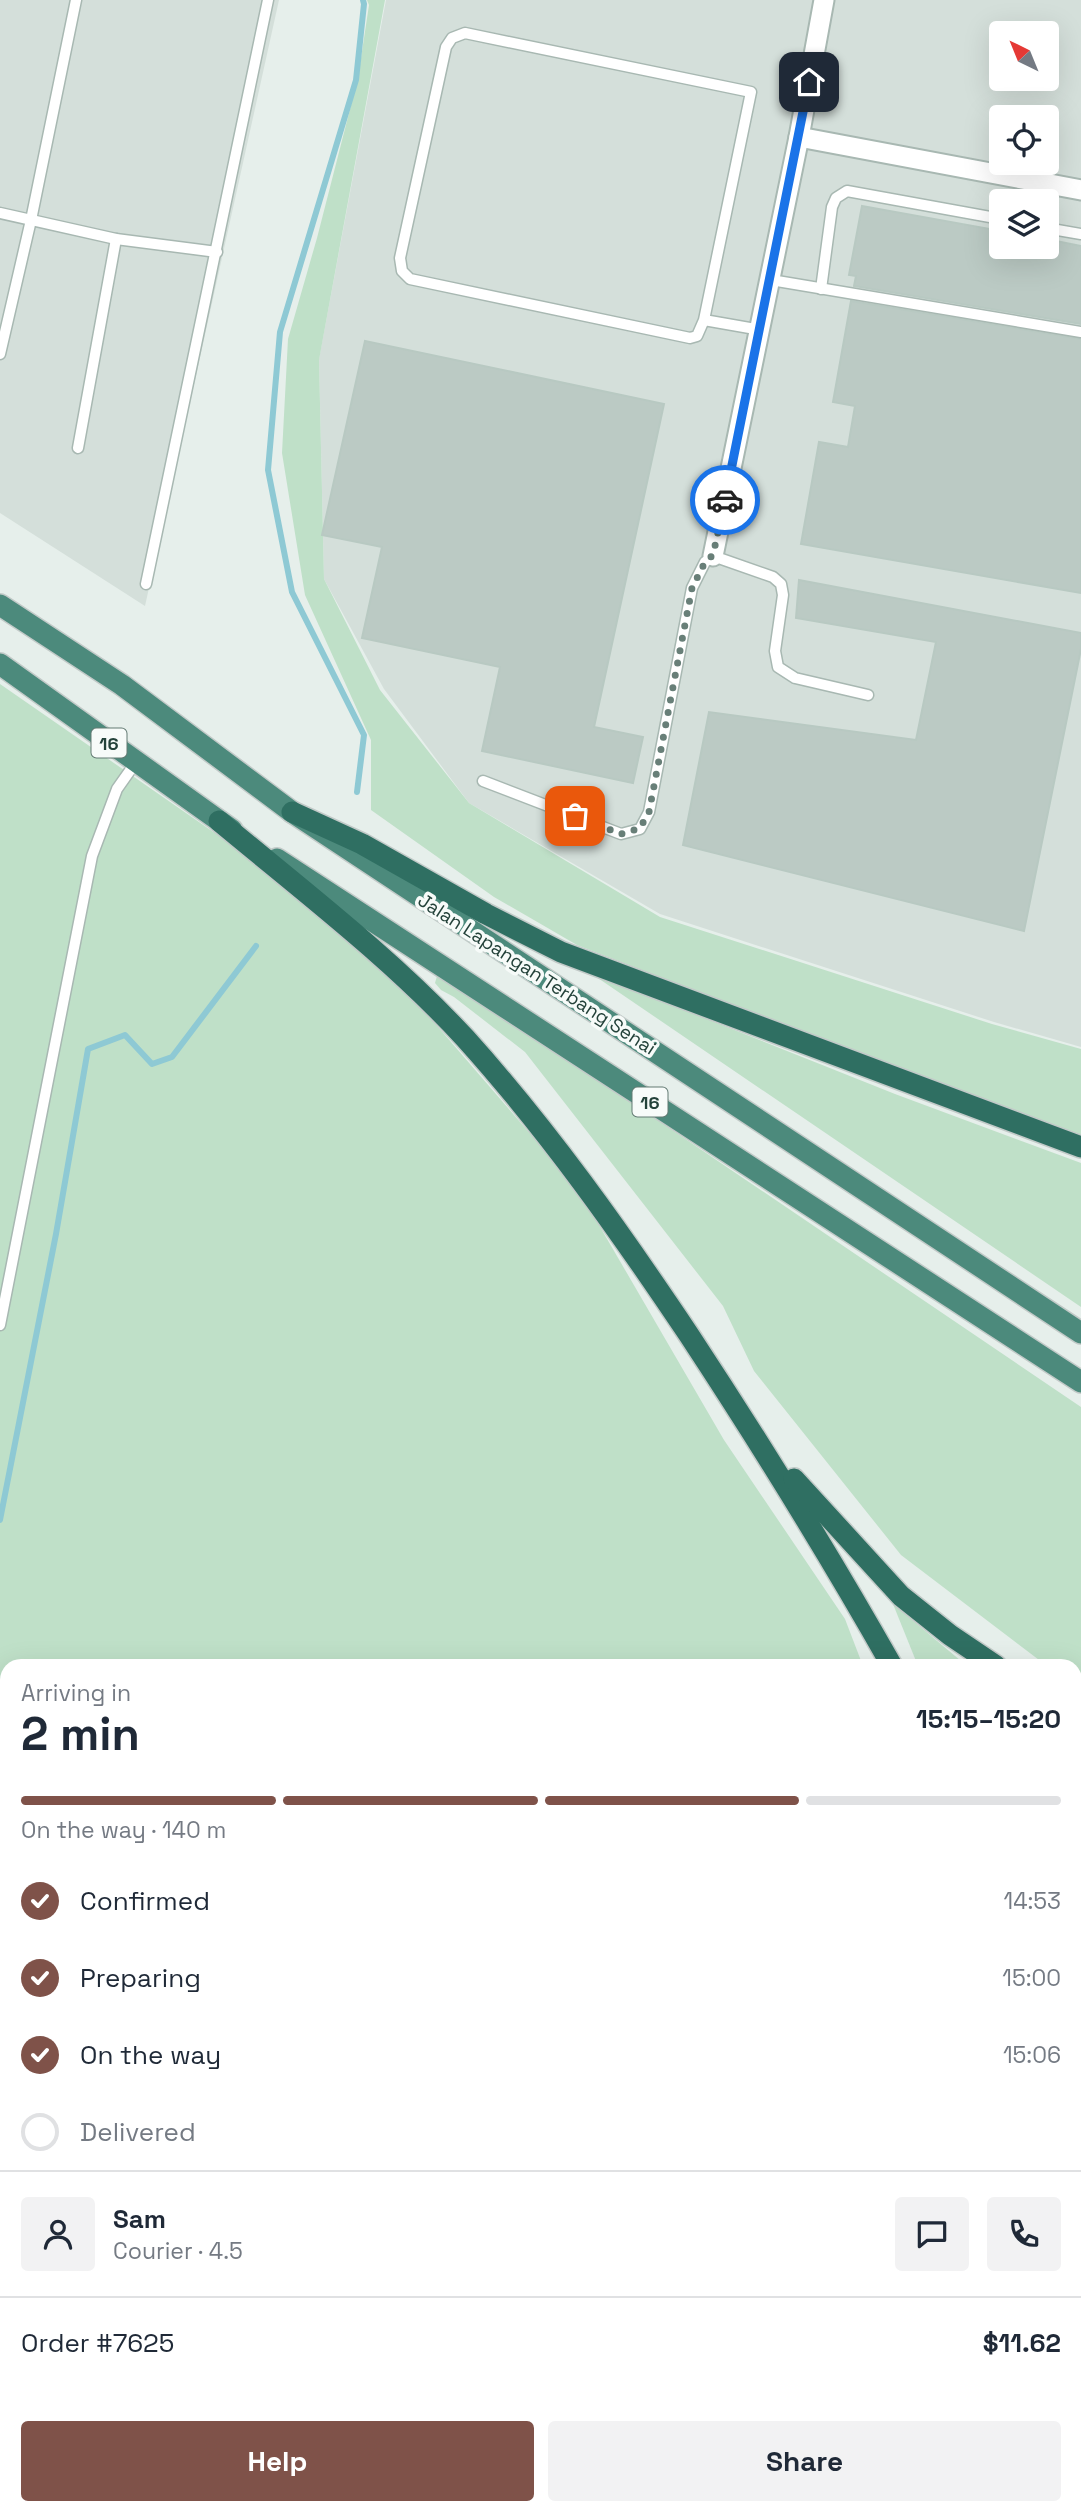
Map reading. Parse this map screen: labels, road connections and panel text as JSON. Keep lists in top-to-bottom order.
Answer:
{
  "streets": {
    "highway": ["16", "Jalan Lapangan Terbang Senai"]
  },
  "north": "top left",
  "page": {
    "heading": ["2 min", "Arriving in", "15:15–15:20"],
    "panel": [
      "Sam",
      "Courier · 4.5",
      "Order #7625",
      "$11.62"
    ],
    "bar": "On the way · 140 m",
    "list": [
      ["Confirmed", "14:53"],
      ["Preparing", "15:00"],
      ["On the way", "15:06"],
      "Delivered"
    ],
    "buttons": ["Help", "Share"]
  }
}
